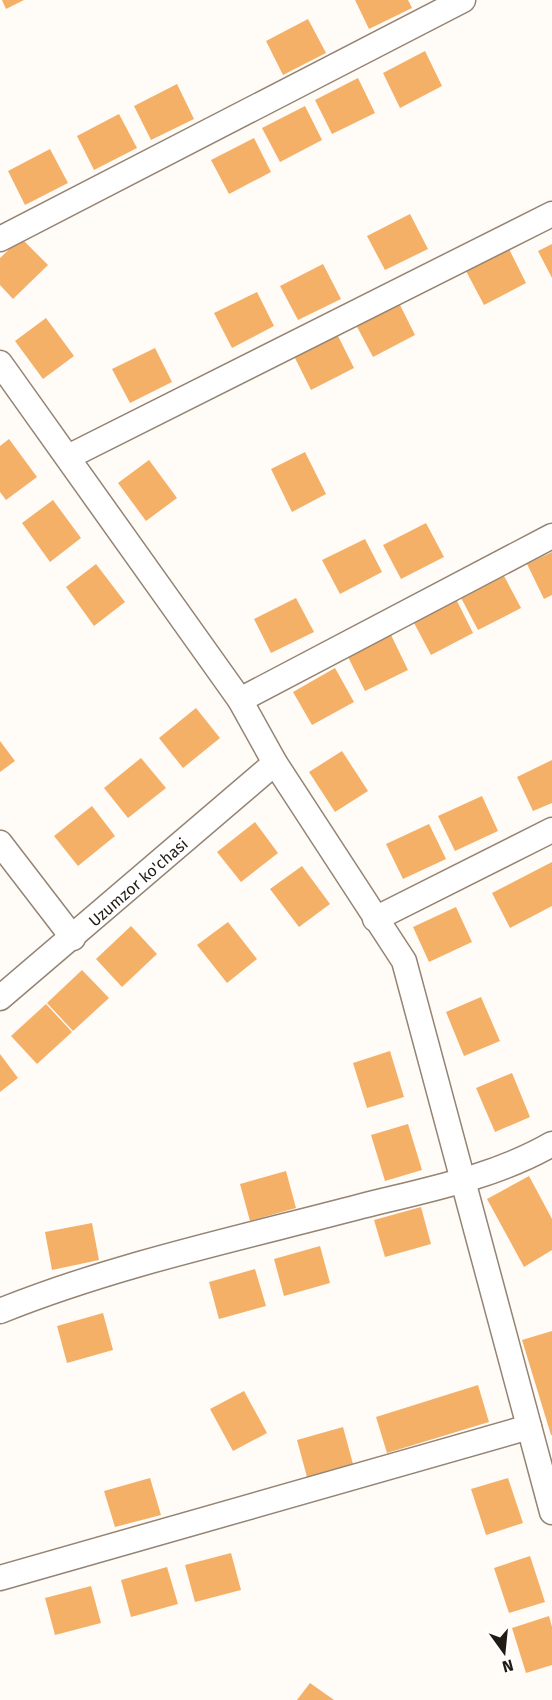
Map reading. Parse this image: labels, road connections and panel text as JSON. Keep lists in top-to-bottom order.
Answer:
{
  "streets": {
    "street": ["Uzumzor ko'chasi"]
  },
  "north": "bottom"
}
